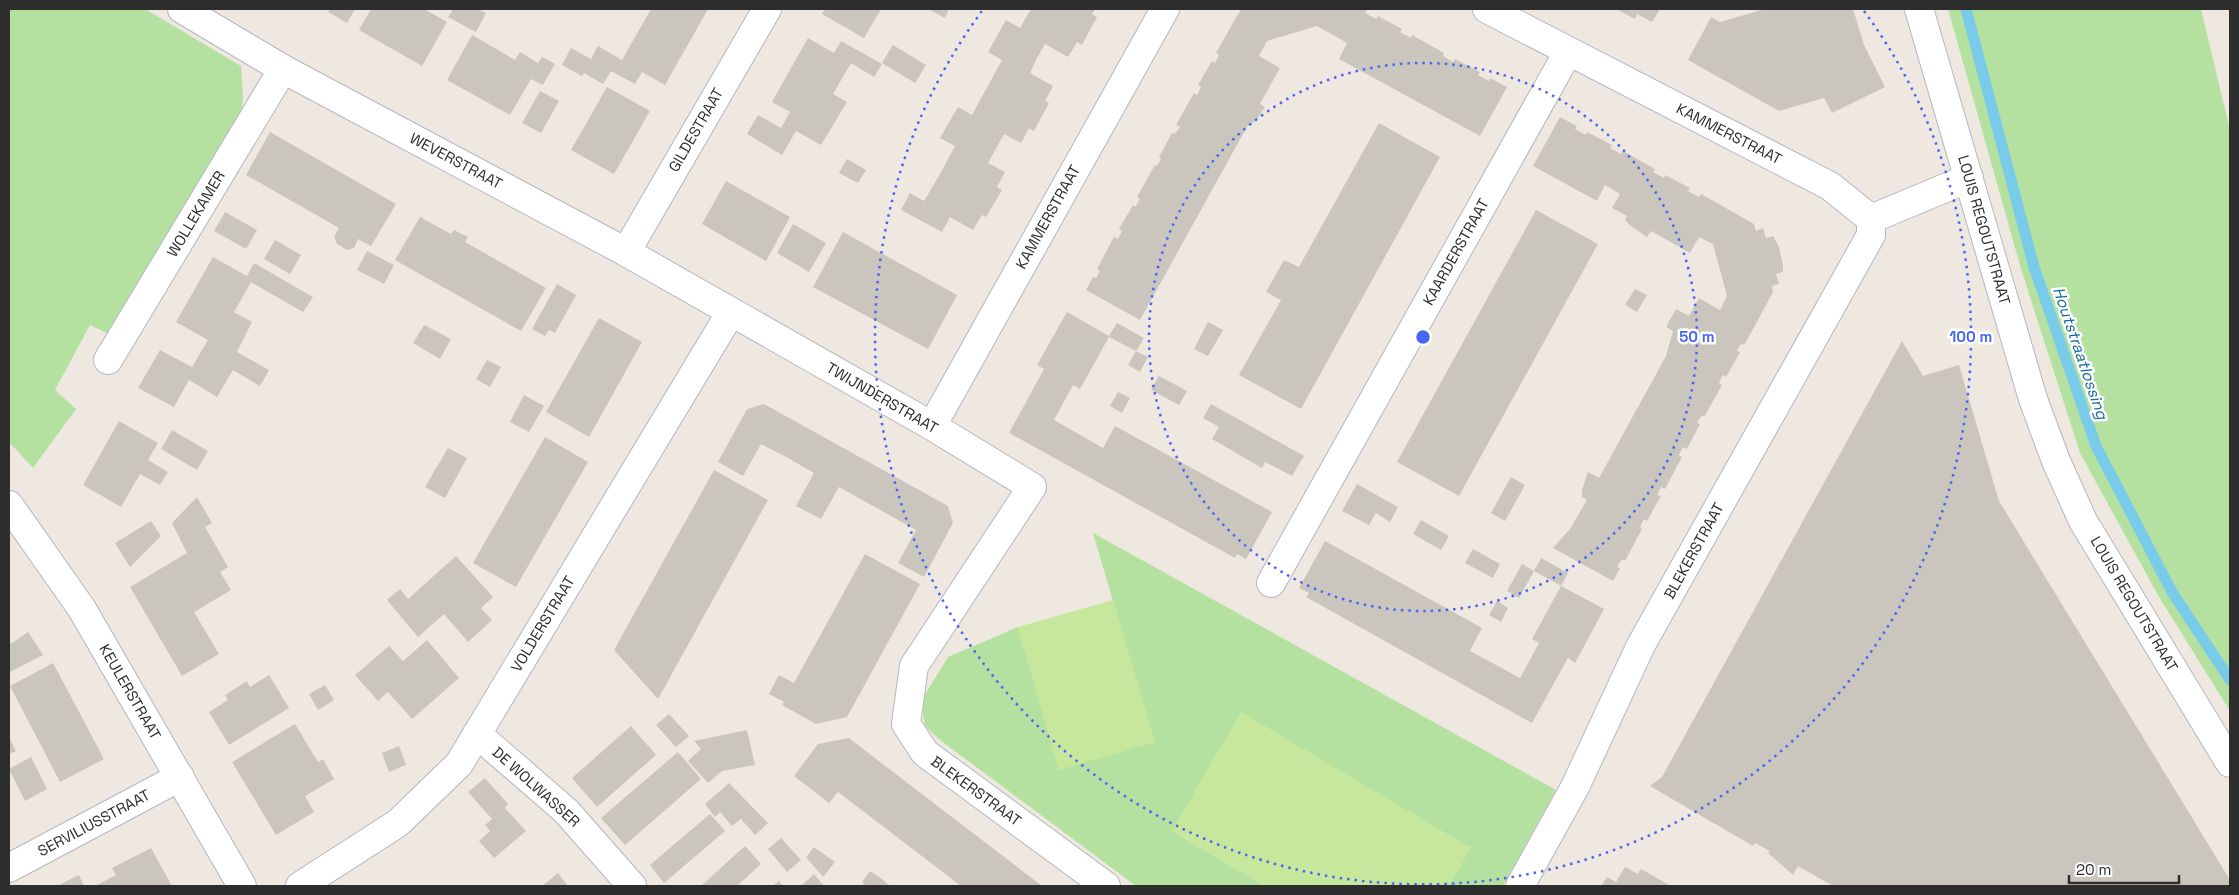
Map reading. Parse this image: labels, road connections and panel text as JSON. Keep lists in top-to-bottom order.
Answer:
{
  "streets": {
    "street": [
      "GILDESTRAAT",
      "KAMMERSTRAAT",
      "WEVERSTRAAT",
      "WOLLEKAMER",
      "LOUIS REGOUTSTRAAT",
      "KAARDERSTRAAT",
      "TWIJNDERSTRAAT",
      "BLEKERSTRAAT",
      "VOLDERSTRAAT",
      "KEULERSTRAAT",
      "DE WOLWASSER",
      "SERVILIUSSTRAAT"
    ]
  },
  "crossings": [
    ["GILDESTRAAT", "WEVERSTRAAT"],
    ["KAMMERSTRAAT", "KAARDERSTRAAT"],
    ["KAMMERSTRAAT", "TWIJNDERSTRAAT"],
    ["KAMMERSTRAAT", "BLEKERSTRAAT"],
    ["WEVERSTRAAT", "WOLLEKAMER"],
    ["WEVERSTRAAT", "TWIJNDERSTRAAT"],
    ["WEVERSTRAAT", "VOLDERSTRAAT"],
    ["TWIJNDERSTRAAT", "BLEKERSTRAAT"],
    ["TWIJNDERSTRAAT", "VOLDERSTRAAT"],
    ["VOLDERSTRAAT", "DE WOLWASSER"],
    ["KEULERSTRAAT", "SERVILIUSSTRAAT"]
  ],
  "water": ["Houtstraatlossing"],
  "scale_bar": "20 m",
  "rings": ["50 m", "100 m"]
}
